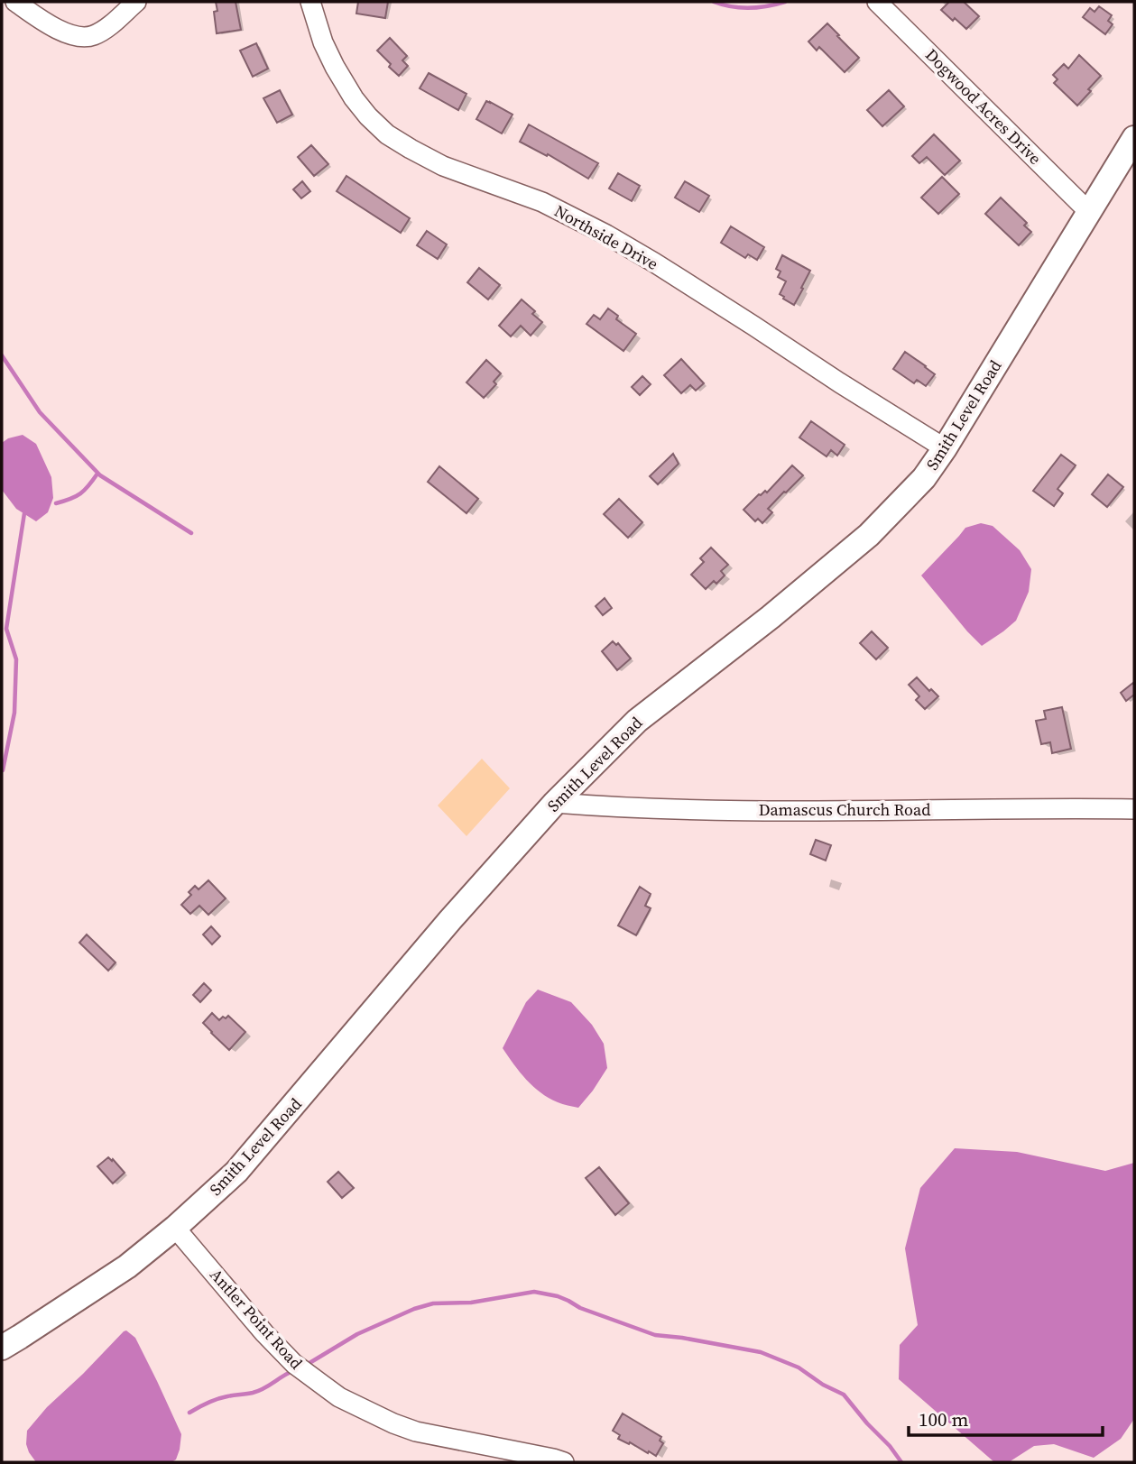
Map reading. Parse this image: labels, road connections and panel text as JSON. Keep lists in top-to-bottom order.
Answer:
{
  "streets": {
    "main road": ["Smith Level Road"],
    "street": [
      "Dogwood Acres Drive",
      "Northside Drive",
      "Damascus Church Road",
      "Antler Point Road"
    ]
  },
  "crossings": [
    ["Dogwood Acres Drive", "Smith Level Road"],
    ["Northside Drive", "Smith Level Road"],
    ["Smith Level Road", "Damascus Church Road"],
    ["Smith Level Road", "Antler Point Road"]
  ],
  "scale_bar": "100 m"
}
